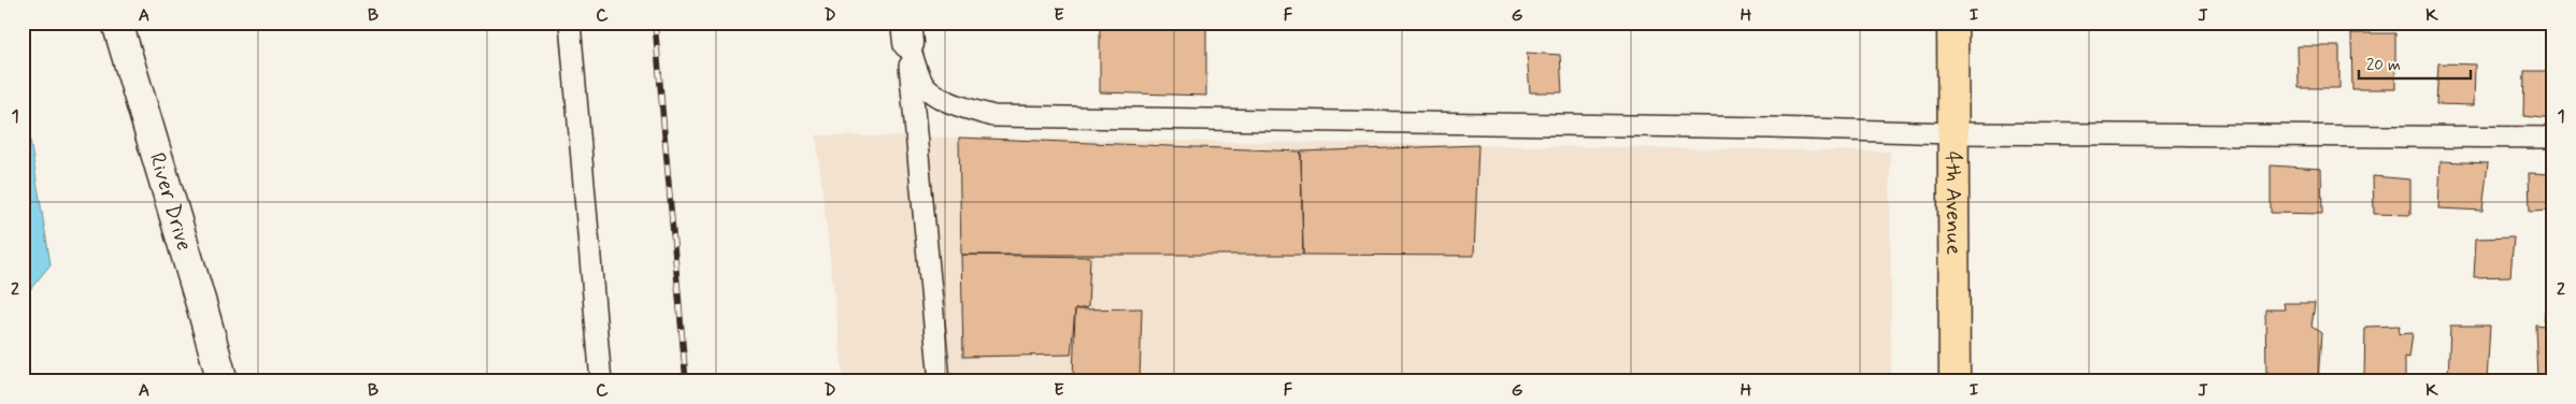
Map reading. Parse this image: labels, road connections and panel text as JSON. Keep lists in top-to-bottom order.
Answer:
{
  "streets": {
    "main road": ["4th Avenue"],
    "street": ["River Drive"]
  },
  "scale_bar": "20 m",
  "grid": {
    "columns": [
      "A",
      "B",
      "C",
      "D",
      "E",
      "F",
      "G",
      "H",
      "I",
      "J",
      "K"
    ],
    "rows": ["1", "2"]
  }
}
